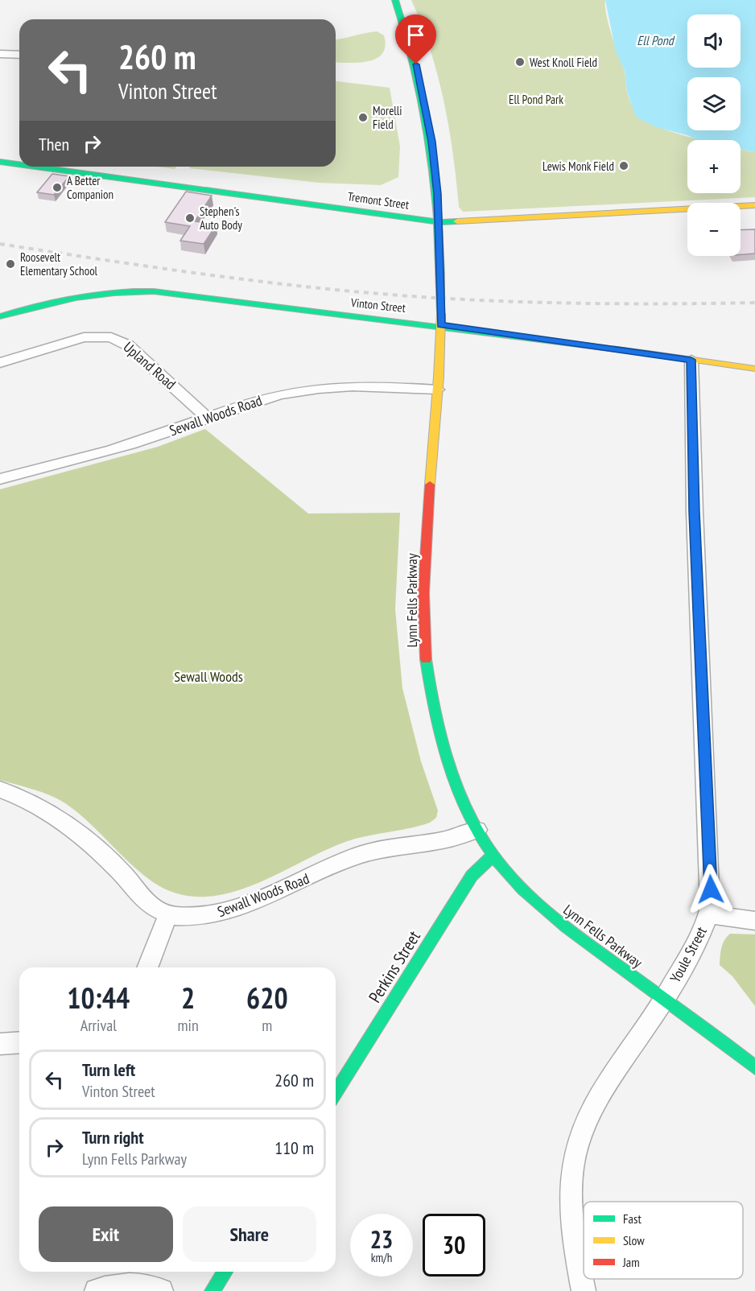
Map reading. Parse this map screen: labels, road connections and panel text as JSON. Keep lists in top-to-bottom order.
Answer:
{
  "streets": {
    "street": [
      "Tremont Street",
      "Vinton Street",
      "Upland Road",
      "Sewall Woods Road",
      "Lynn Fells Parkway",
      "Youle Street",
      "Perkins Street"
    ]
  },
  "crossings": [
    ["Tremont Street", "Lynn Fells Parkway"],
    ["Vinton Street", "Lynn Fells Parkway"],
    ["Vinton Street", "Youle Street"],
    ["Upland Road", "Sewall Woods Road"],
    ["Sewall Woods Road", "Lynn Fells Parkway"],
    ["Lynn Fells Parkway", "Youle Street"],
    ["Lynn Fells Parkway", "Perkins Street"]
  ],
  "water": ["Ell Pond"],
  "parks": ["Ell Pond Park", "Sewall Woods"],
  "places": [
    "West Knoll Field",
    "Morelli Field",
    "Lewis Monk Field",
    "A Better Companion",
    "Stephen's Auto Body",
    "Roosevelt Elementary School"
  ],
  "legend": ["Fast", "Slow", "Jam"],
  "page": {
    "map_buttons": ["+", "−"],
    "turn": ["260 m", "Vinton Street"],
    "then": "Then",
    "eta": [
      "10:44",
      "Arrival",
      "2",
      "min",
      "620",
      "m"
    ],
    "list": [
      {
        "name": "Turn left",
        "note": "Vinton Street",
        "value": "260 m"
      },
      {
        "name": "Turn right",
        "note": "Lynn Fells Parkway",
        "value": "110 m"
      }
    ],
    "buttons": ["Exit", "Share"],
    "speed": "23 km/h",
    "limit": "30"
  }
}
